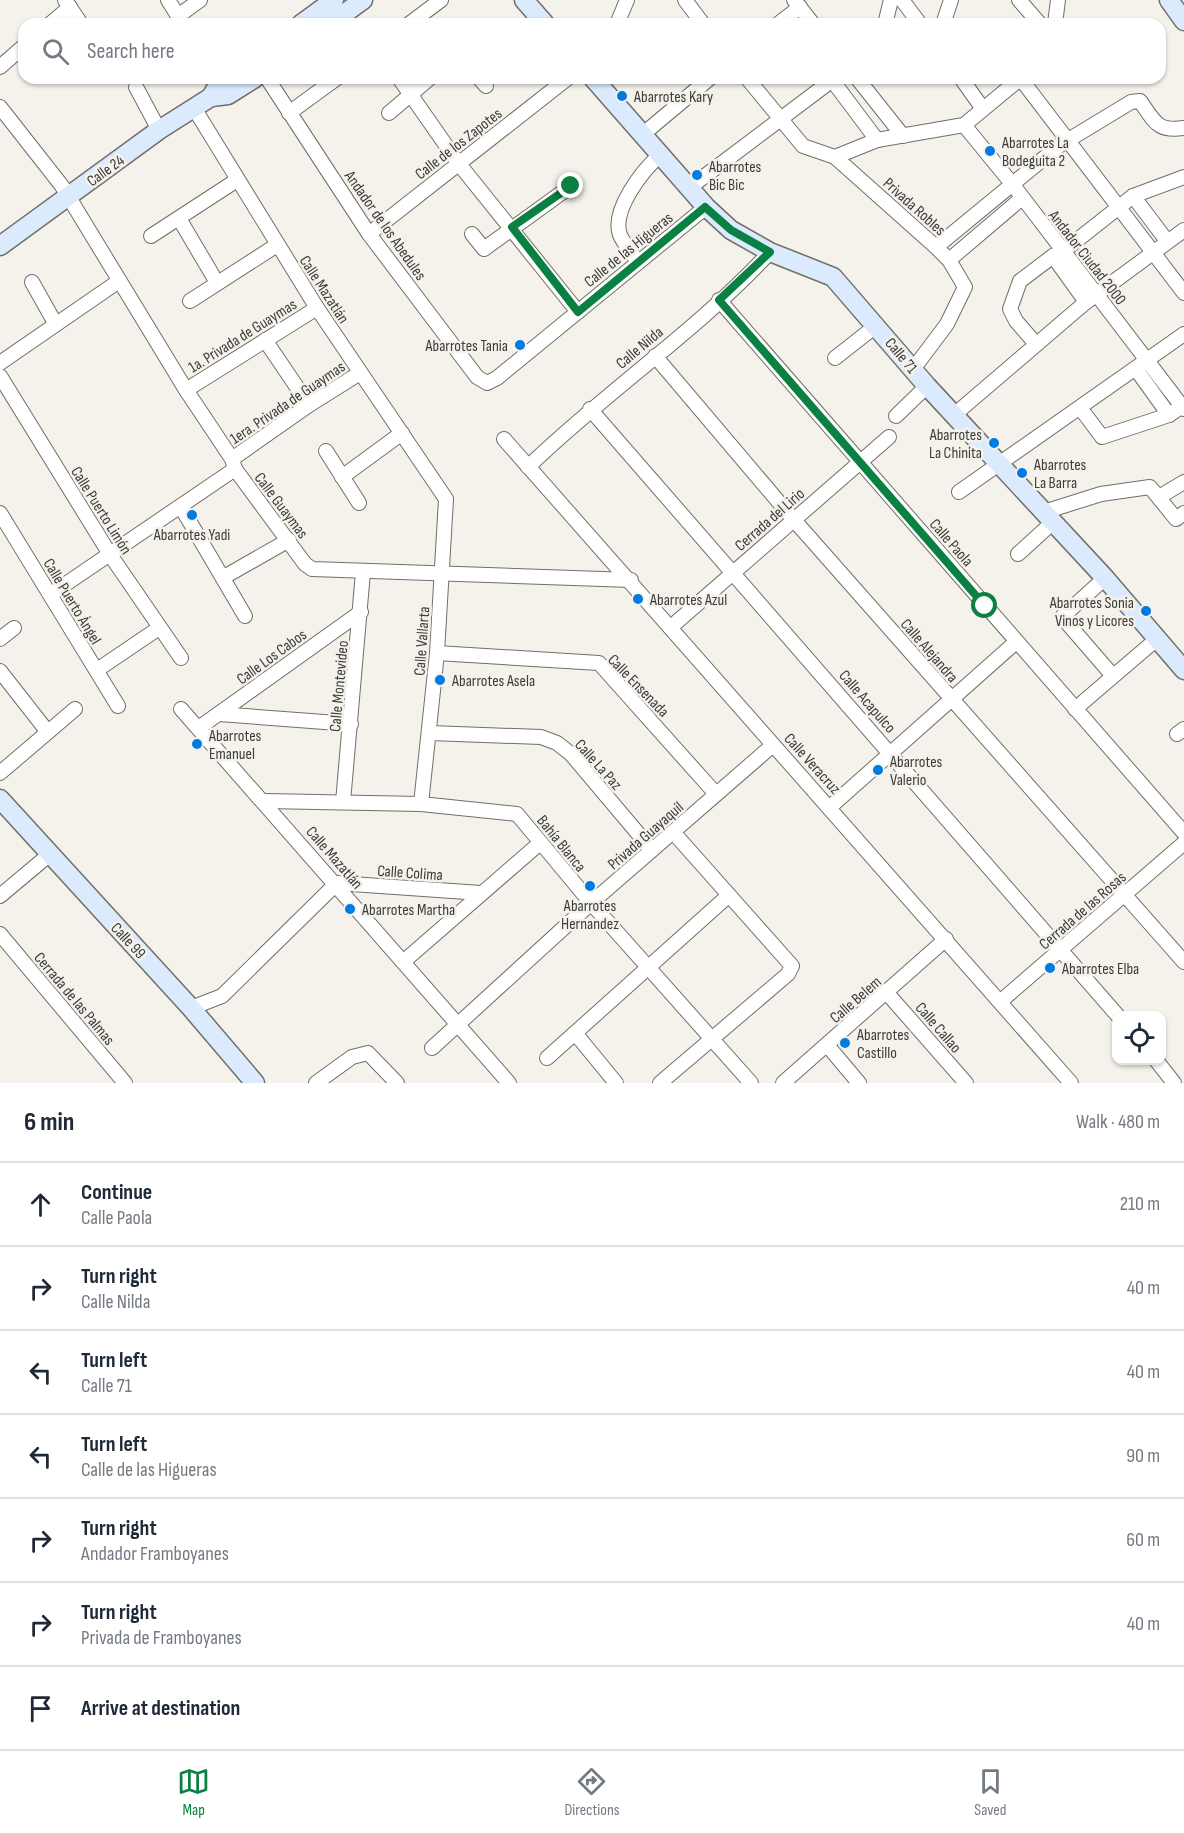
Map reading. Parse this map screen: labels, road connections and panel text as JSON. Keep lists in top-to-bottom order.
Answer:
{
  "streets": {
    "street": [
      "Calle de los Zapotes",
      "Calle 24",
      "Privada Robles",
      "Andador de los Abedules",
      "Calle de las Higueras",
      "Andador Ciudad 2000",
      "Calle Mazatlán",
      "1a. Privada de Guaymas",
      "Calle Nilda",
      "Calle 71",
      "1era. Privada de Guaymas",
      "Calle Guaymas",
      "Calle Puerto Limón",
      "Cerrada del Lirio",
      "Calle Paola",
      "Calle Puerto Ángel",
      "Calle Vallarta",
      "Calle Alejandra",
      "Calle Los Cabos",
      "Calle Ensenada",
      "Calle Montevideo",
      "Calle Acapulco",
      "Calle Veracruz",
      "Calle La Paz",
      "Privada Guayaquil",
      "Bahía Blanca",
      "Calle Colima",
      "Cerrada de las Rosas",
      "Calle 99",
      "Cerrada de las Palmas",
      "Calle Belem",
      "Calle Callao"
    ]
  },
  "crossings": [
    ["Calle de los Zapotes", "Andador de los Abedules"],
    ["Calle 24", "Calle Mazatlán"],
    ["Calle 24", "Calle Guaymas"],
    ["Privada Robles", "Calle 71"],
    ["Andador de los Abedules", "Calle de las Higueras"],
    ["Calle de las Higueras", "Calle 71"],
    ["Calle Mazatlán", "1a. Privada de Guaymas"],
    ["Calle Mazatlán", "1era. Privada de Guaymas"],
    ["Calle Mazatlán", "Calle Vallarta"],
    ["Calle Mazatlán", "Calle Los Cabos"],
    ["Calle Mazatlán", "Privada Guayaquil"],
    ["Calle Mazatlán", "Bahía Blanca"],
    ["Calle Mazatlán", "Calle Colima"],
    ["1a. Privada de Guaymas", "Calle Guaymas"],
    ["Calle Nilda", "Calle 71"],
    ["Calle Nilda", "Calle Paola"],
    ["Calle Nilda", "Calle Alejandra"],
    ["Calle Nilda", "Calle Acapulco"],
    ["Calle Nilda", "Calle Veracruz"],
    ["1era. Privada de Guaymas", "Calle Guaymas"],
    ["1era. Privada de Guaymas", "Calle Puerto Limón"],
    ["1era. Privada de Guaymas", "Calle Puerto Ángel"],
    ["Calle Guaymas", "Calle Vallarta"],
    ["Calle Guaymas", "Calle Montevideo"],
    ["Calle Guaymas", "Calle Veracruz"],
    ["Cerrada del Lirio", "Calle Paola"],
    ["Cerrada del Lirio", "Calle Alejandra"],
    ["Cerrada del Lirio", "Calle Acapulco"],
    ["Cerrada del Lirio", "Calle Veracruz"],
    ["Calle Vallarta", "Calle Ensenada"],
    ["Calle Vallarta", "Calle La Paz"],
    ["Calle Vallarta", "Bahía Blanca"],
    ["Calle Alejandra", "Cerrada de las Rosas"],
    ["Calle Los Cabos", "Calle Montevideo"],
    ["Calle Ensenada", "Privada Guayaquil"],
    ["Calle Montevideo", "Bahía Blanca"],
    ["Calle Acapulco", "Cerrada de las Rosas"],
    ["Calle Veracruz", "Privada Guayaquil"],
    ["Calle Veracruz", "Cerrada de las Rosas"],
    ["Calle Veracruz", "Calle Belem"],
    ["Calle La Paz", "Privada Guayaquil"],
    ["Privada Guayaquil", "Bahía Blanca"],
    ["Calle Belem", "Calle Callao"]
  ],
  "places": [
    "Abarrotes Kary",
    "Abarrotes La Bodeguita 2",
    "Abarrotes Bic Bic",
    "Abarrotes Tania",
    "Abarrotes La Chinita",
    "Abarrotes La Barra",
    "Abarrotes Yadi",
    "Abarrotes Azul",
    "Abarrotes Sonia Vinos y Licores",
    "Abarrotes Asela",
    "Abarrotes Emanuel",
    "Abarrotes Valerio",
    "Abarrotes Hernandez",
    "Abarrotes Martha",
    "Abarrotes Elba",
    "Abarrotes Castillo"
  ],
  "page": {
    "search": "Search here",
    "heading": ["6 min", "Walk · 480 m"],
    "list": [
      ["Continue", "Calle Paola", "210 m"],
      ["Turn right", "Calle Nilda", "40 m"],
      ["Turn left", "Calle 71", "40 m"],
      ["Turn left", "Calle de las Higueras", "90 m"],
      ["Turn right", "Andador Framboyanes", "60 m"],
      ["Turn right", "Privada de Framboyanes", "40 m"],
      "Arrive at destination"
    ],
    "nav": ["Map", "Directions", "Saved"]
  }
}
